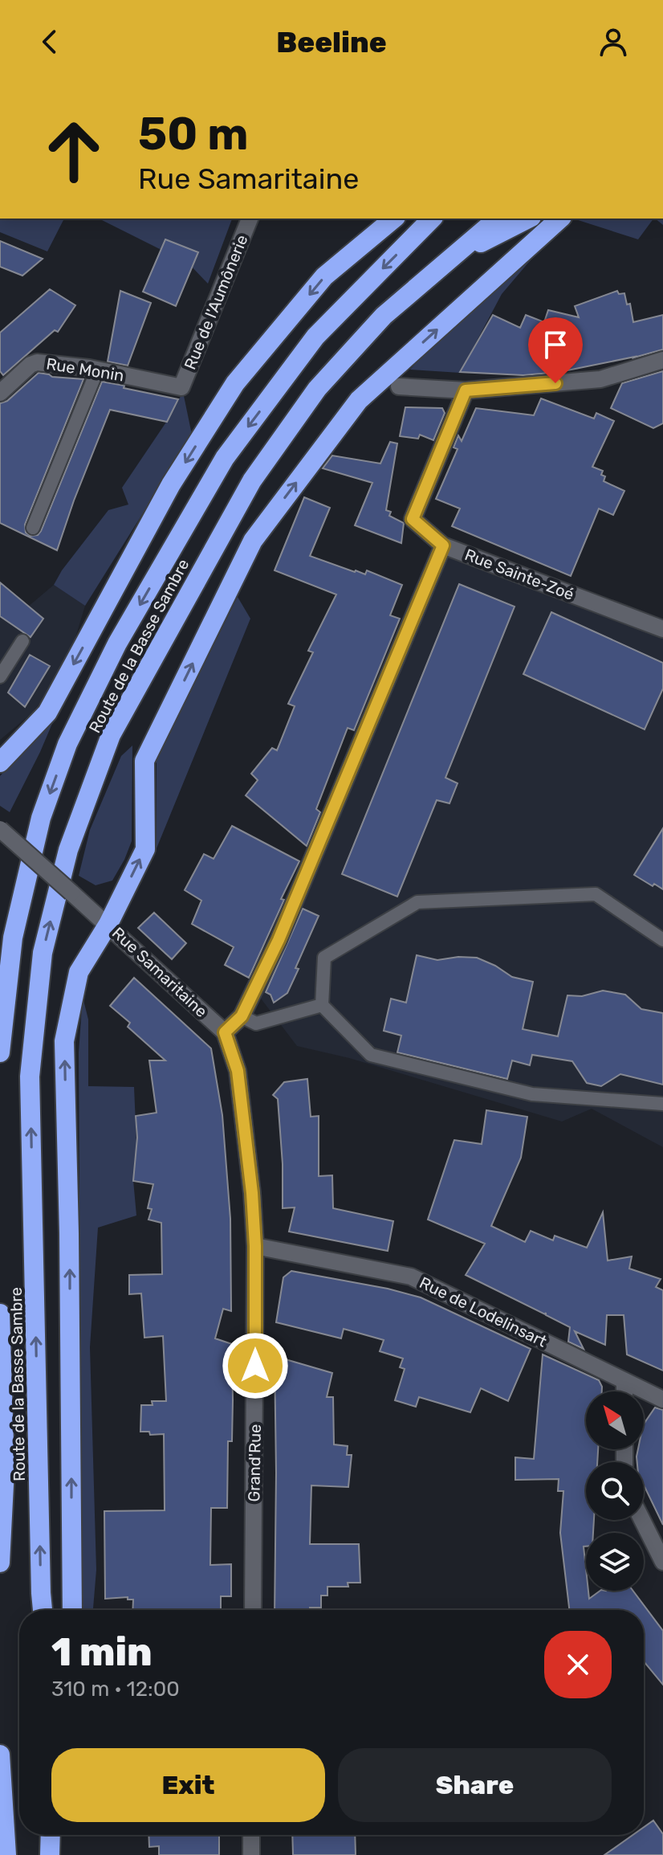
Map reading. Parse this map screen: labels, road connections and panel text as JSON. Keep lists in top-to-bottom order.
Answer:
{
  "streets": {
    "highway": ["Route de la Basse Sambre"],
    "street": [
      "Rue de l'Aumônerie",
      "Rue Monin",
      "Rue Sainte-Zoé",
      "Rue Samaritaine",
      "Rue de Lodelinsart",
      "Grand'Rue"
    ]
  },
  "crossings": [
    ["Rue de l'Aumônerie", "Rue Monin"],
    ["Rue Sainte-Zoé", "Rue Samaritaine"],
    ["Rue Samaritaine", "Grand'Rue"],
    ["Rue de Lodelinsart", "Grand'Rue"]
  ],
  "north": "top left",
  "page": {
    "header": "Beeline",
    "turn": ["50 m", "Rue Samaritaine"],
    "heading": ["1 min", "310 m · 12:00"],
    "buttons": ["Exit", "Share"]
  }
}
